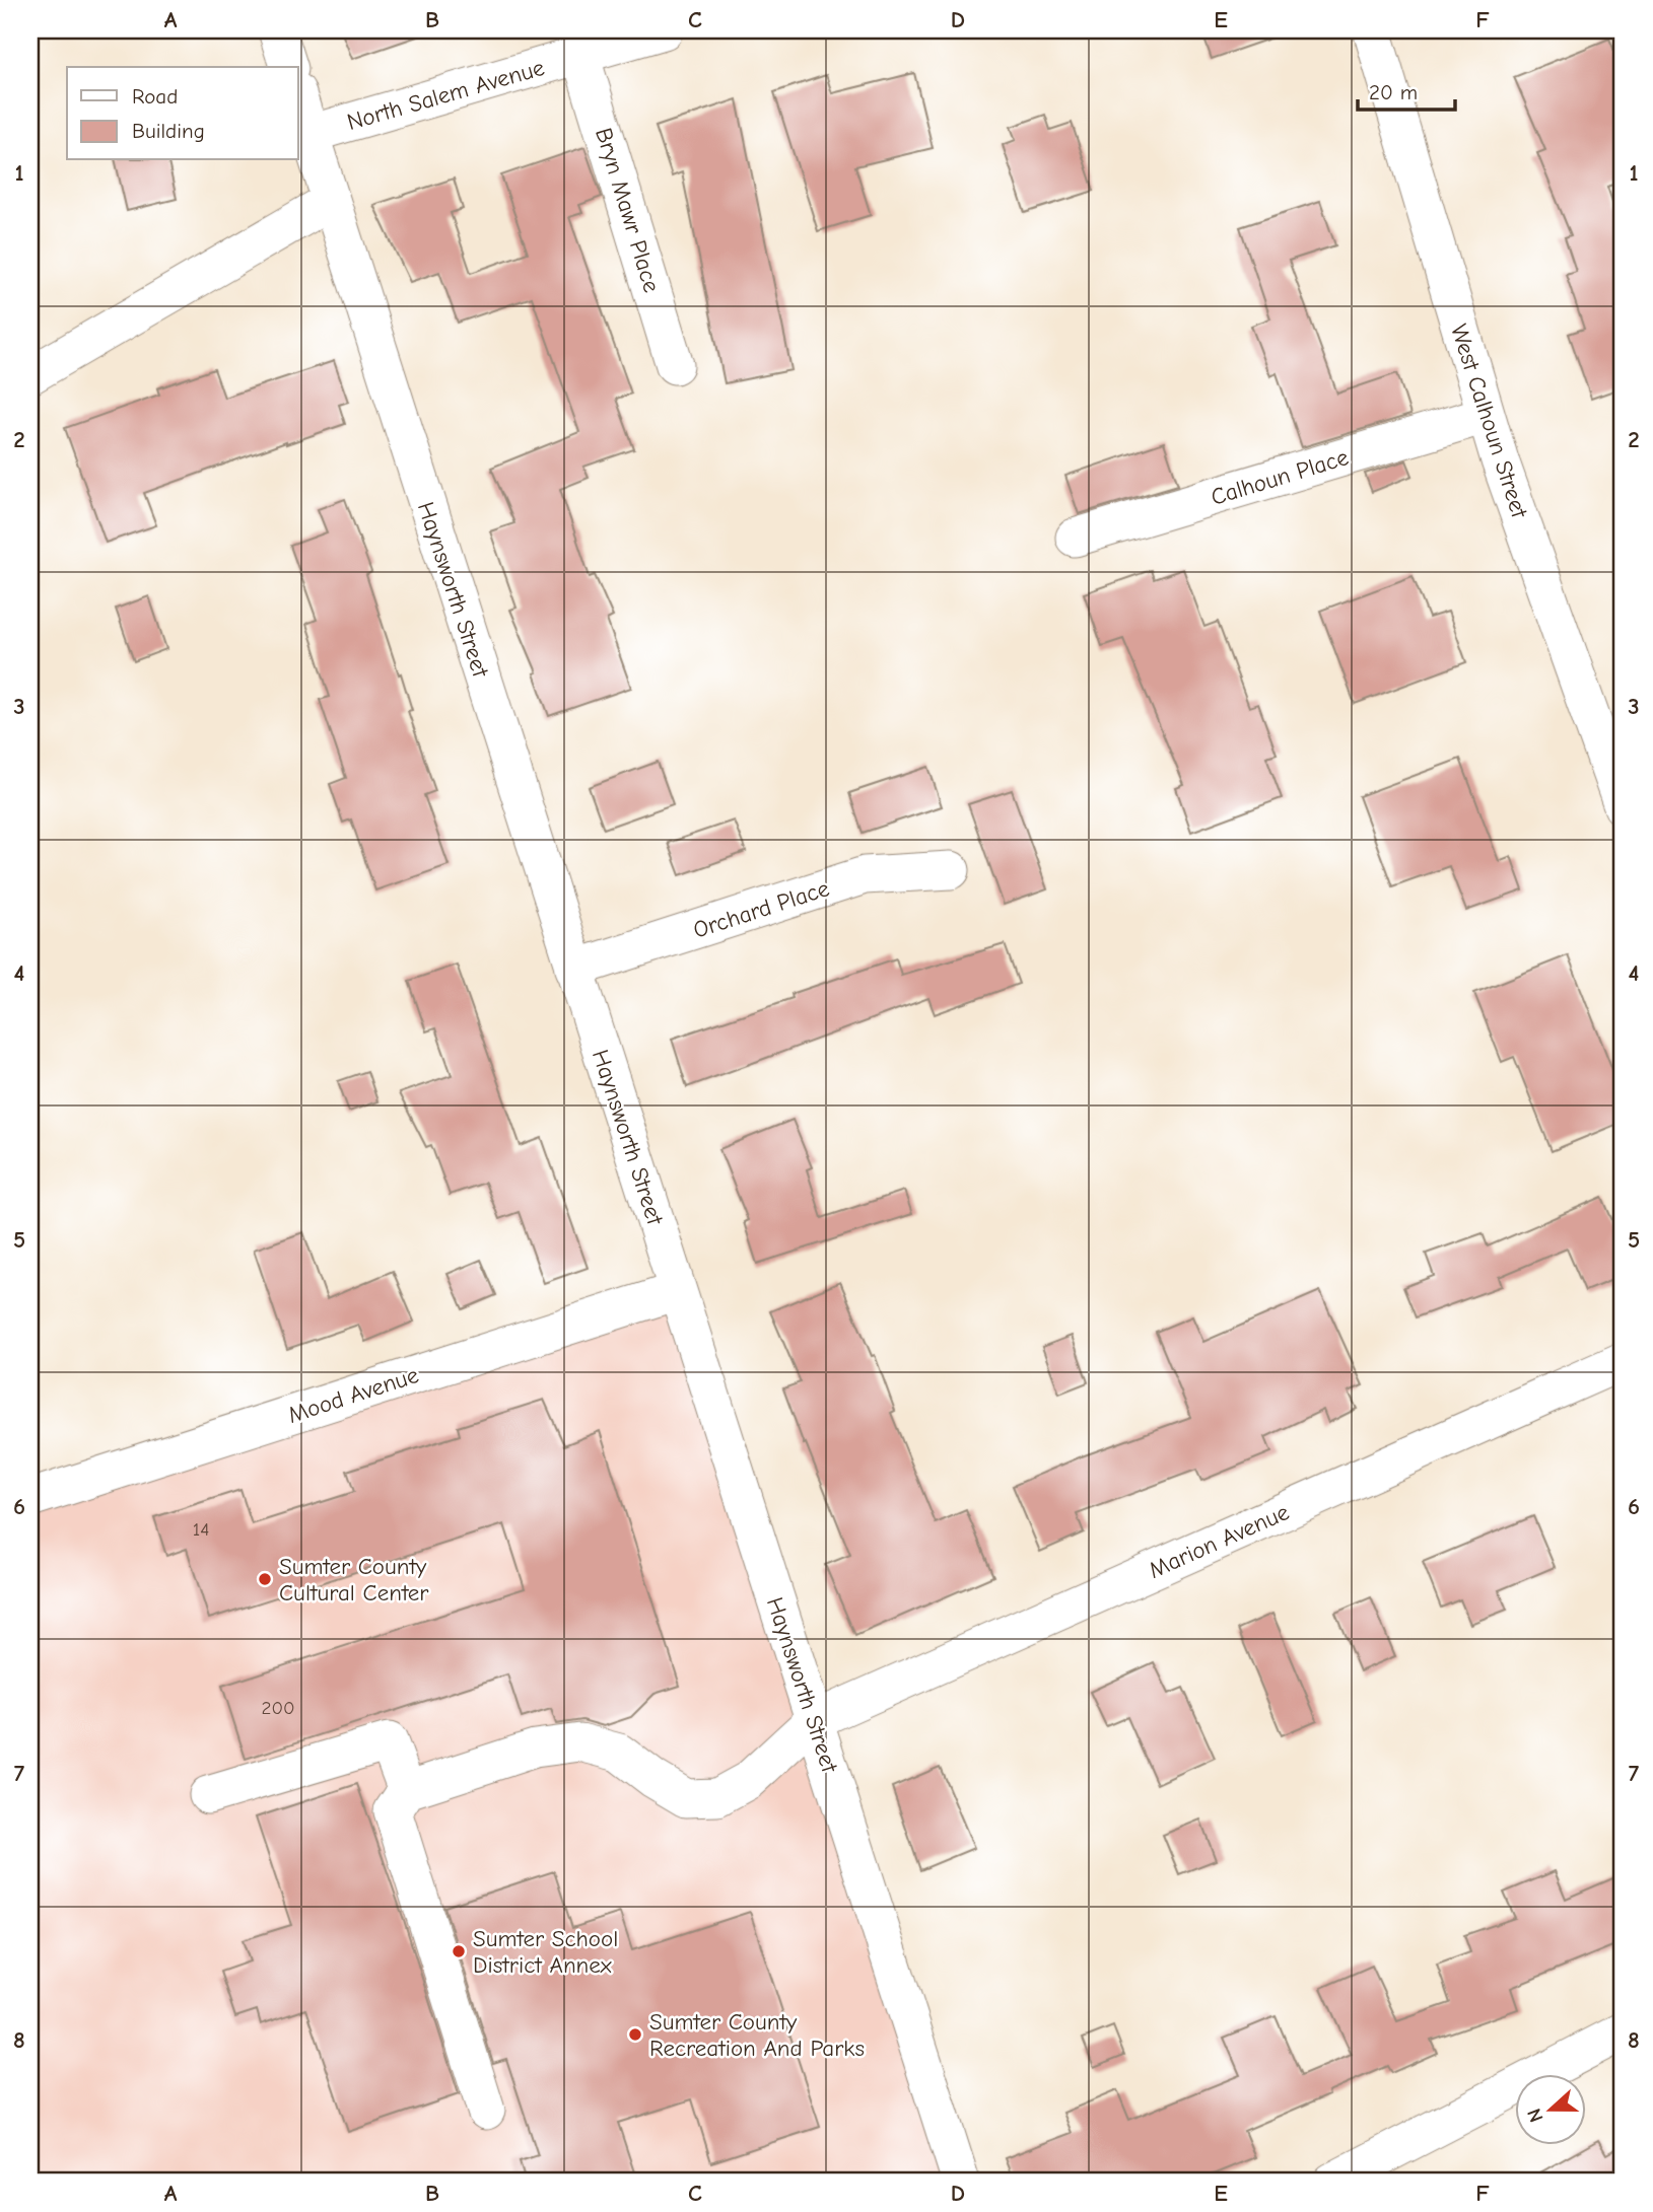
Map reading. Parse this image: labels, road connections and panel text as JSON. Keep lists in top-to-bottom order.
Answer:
{
  "streets": {
    "street": [
      "North Salem Avenue",
      "Bryn Mawr Place",
      "West Calhoun Street",
      "Calhoun Place",
      "Haynsworth Street",
      "Orchard Place",
      "Mood Avenue",
      "Marion Avenue"
    ]
  },
  "crossings": [
    ["North Salem Avenue", "Bryn Mawr Place"],
    ["North Salem Avenue", "Haynsworth Street"],
    ["West Calhoun Street", "Calhoun Place"],
    ["Haynsworth Street", "Orchard Place"],
    ["Haynsworth Street", "Mood Avenue"],
    ["Haynsworth Street", "Marion Avenue"]
  ],
  "places": ["Sumter County Cultural Center", "Sumter School District Annex", "Sumter County Recreation And Parks"],
  "house_numbers": ["14", "200"],
  "legend": ["Road", "Building"],
  "scale_bar": "20 m",
  "north": "left",
  "grid": {
    "columns": [
      "A",
      "B",
      "C",
      "D",
      "E",
      "F"
    ],
    "rows": [
      "1",
      "2",
      "3",
      "4",
      "5",
      "6",
      "7",
      "8"
    ]
  }
}
